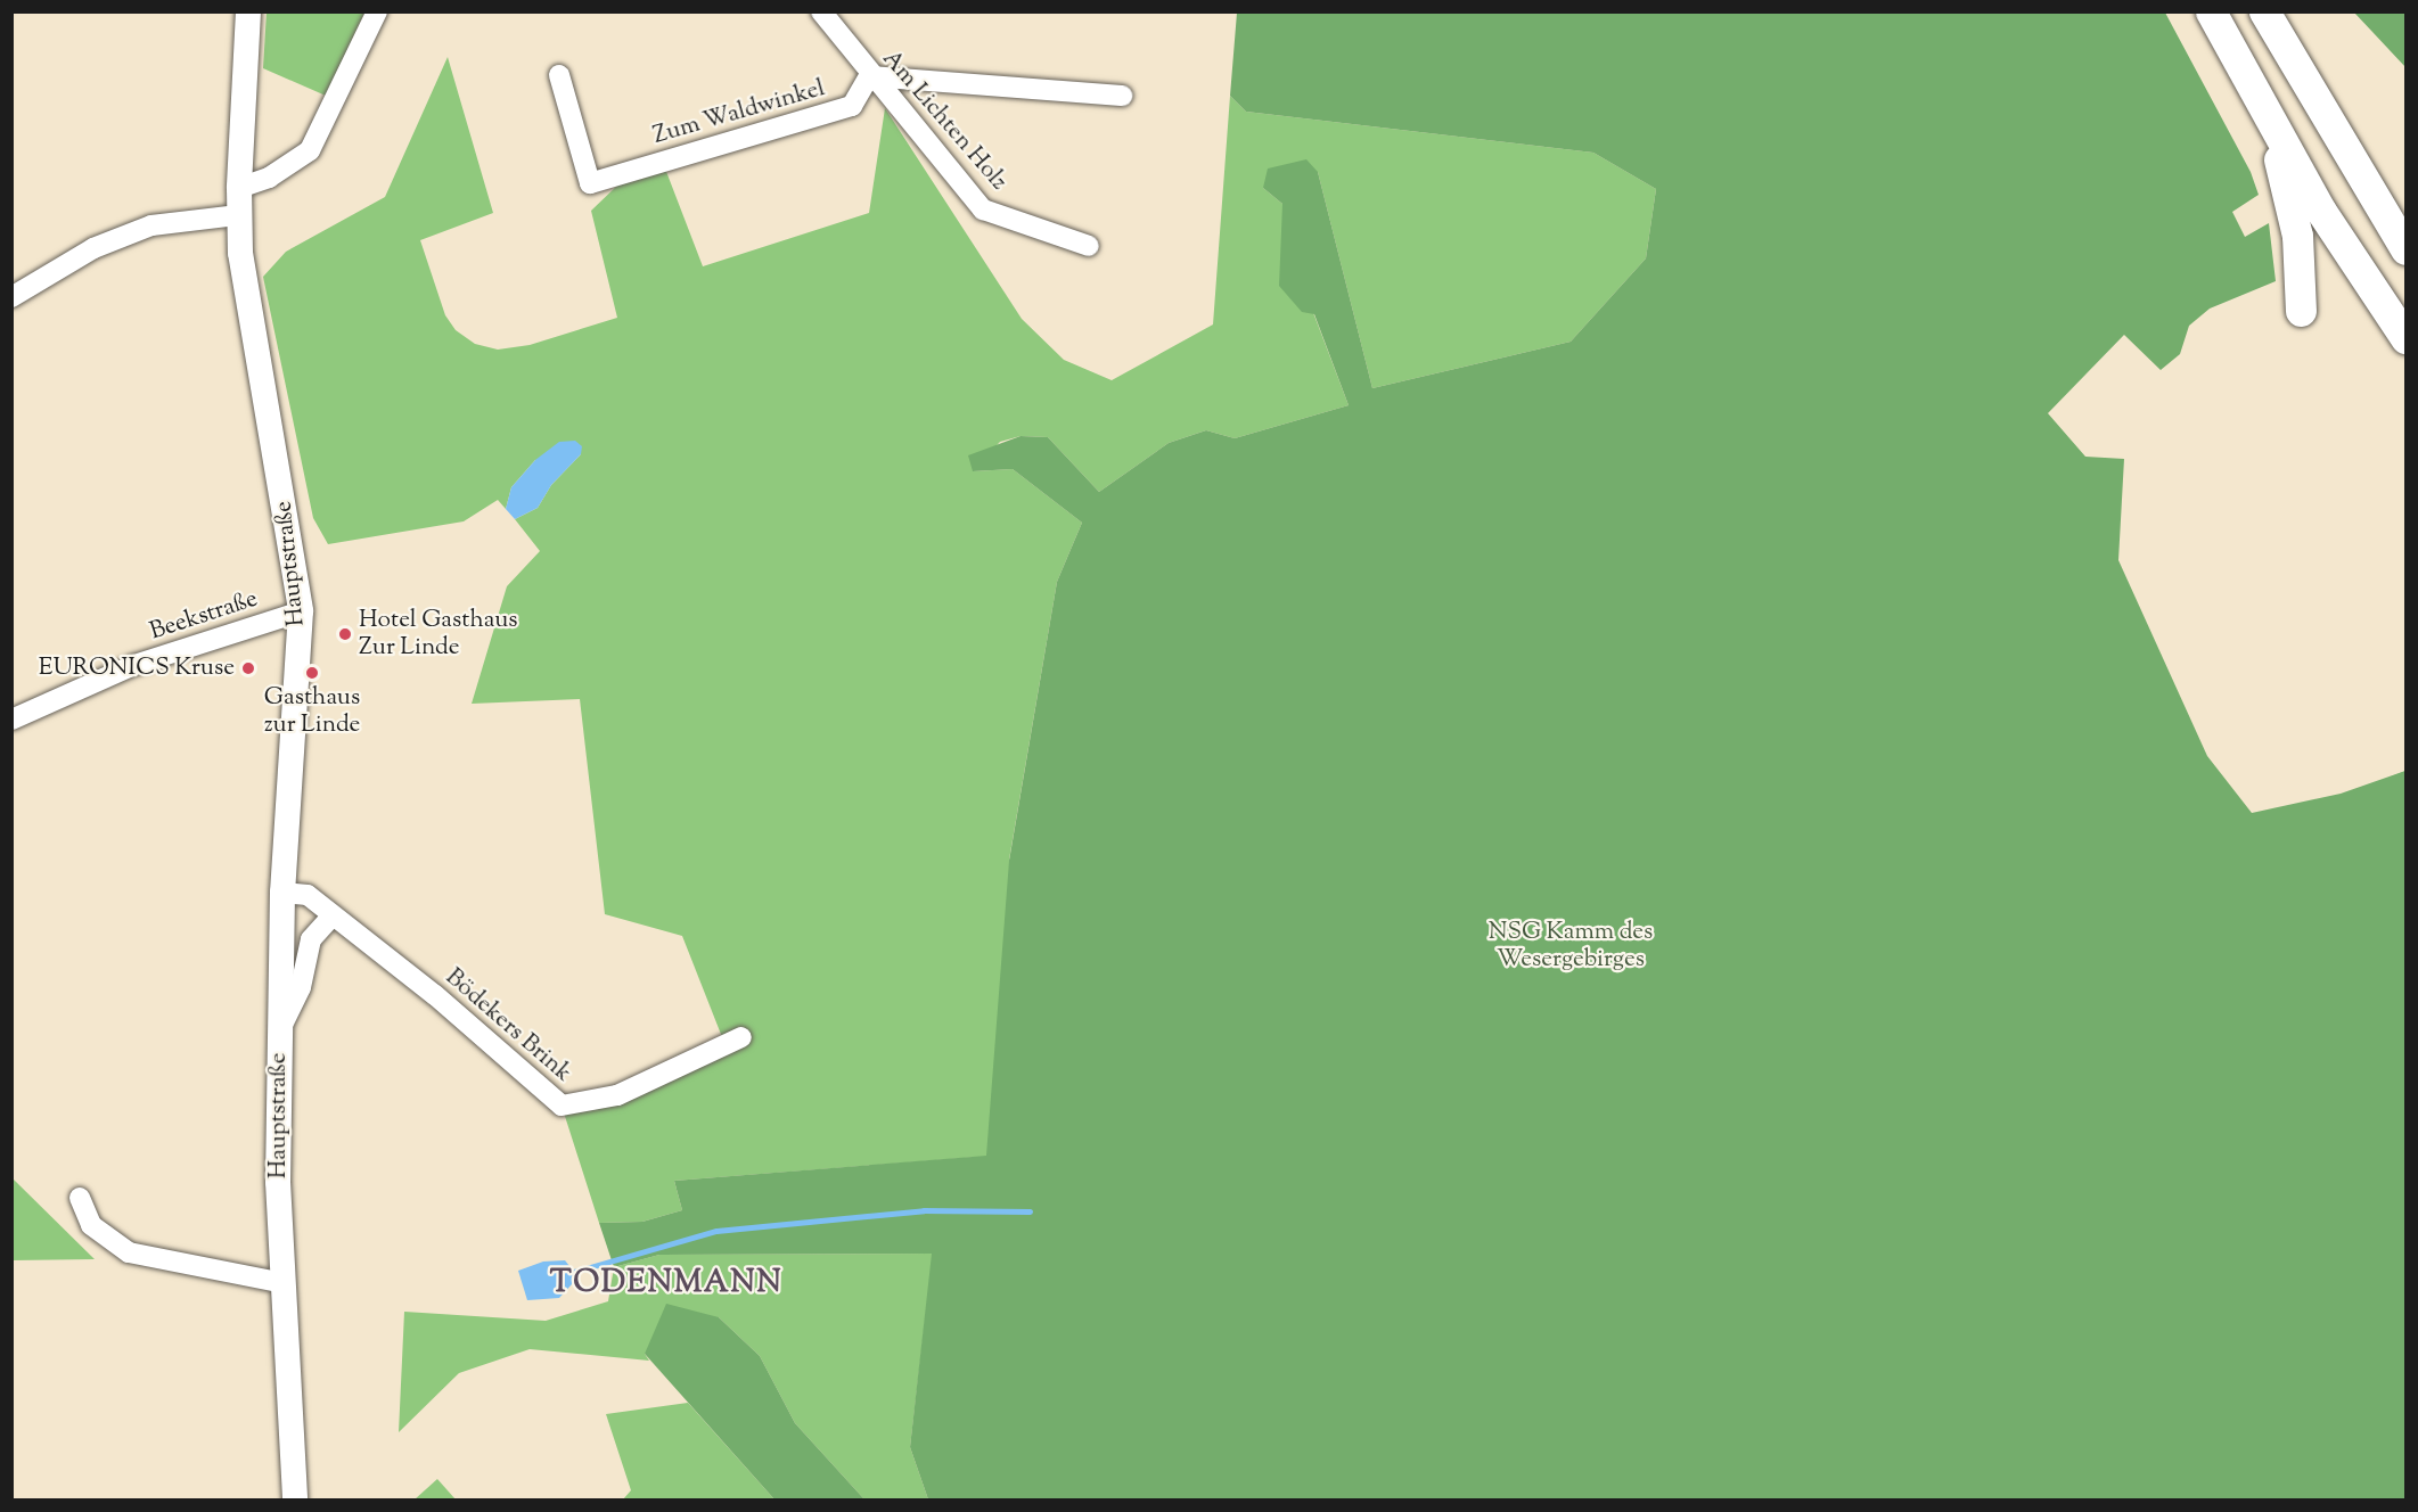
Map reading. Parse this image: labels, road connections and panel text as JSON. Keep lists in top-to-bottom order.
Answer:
{
  "streets": {
    "main road": ["Hauptstraße"],
    "street": [
      "Zum Waldwinkel",
      "Am Lichten Holz",
      "Beekstraße",
      "Bödekers Brink"
    ]
  },
  "crossings": [
    ["Zum Waldwinkel", "Am Lichten Holz"],
    ["Hauptstraße", "Beekstraße"],
    ["Hauptstraße", "Bödekers Brink"]
  ],
  "districts": ["TODENMANN"],
  "parks": ["NSG Kamm des Wesergebirges"],
  "places": ["Hotel Gasthaus Zur Linde", "EURONICS Kruse", "Gasthaus zur Linde"]
}
